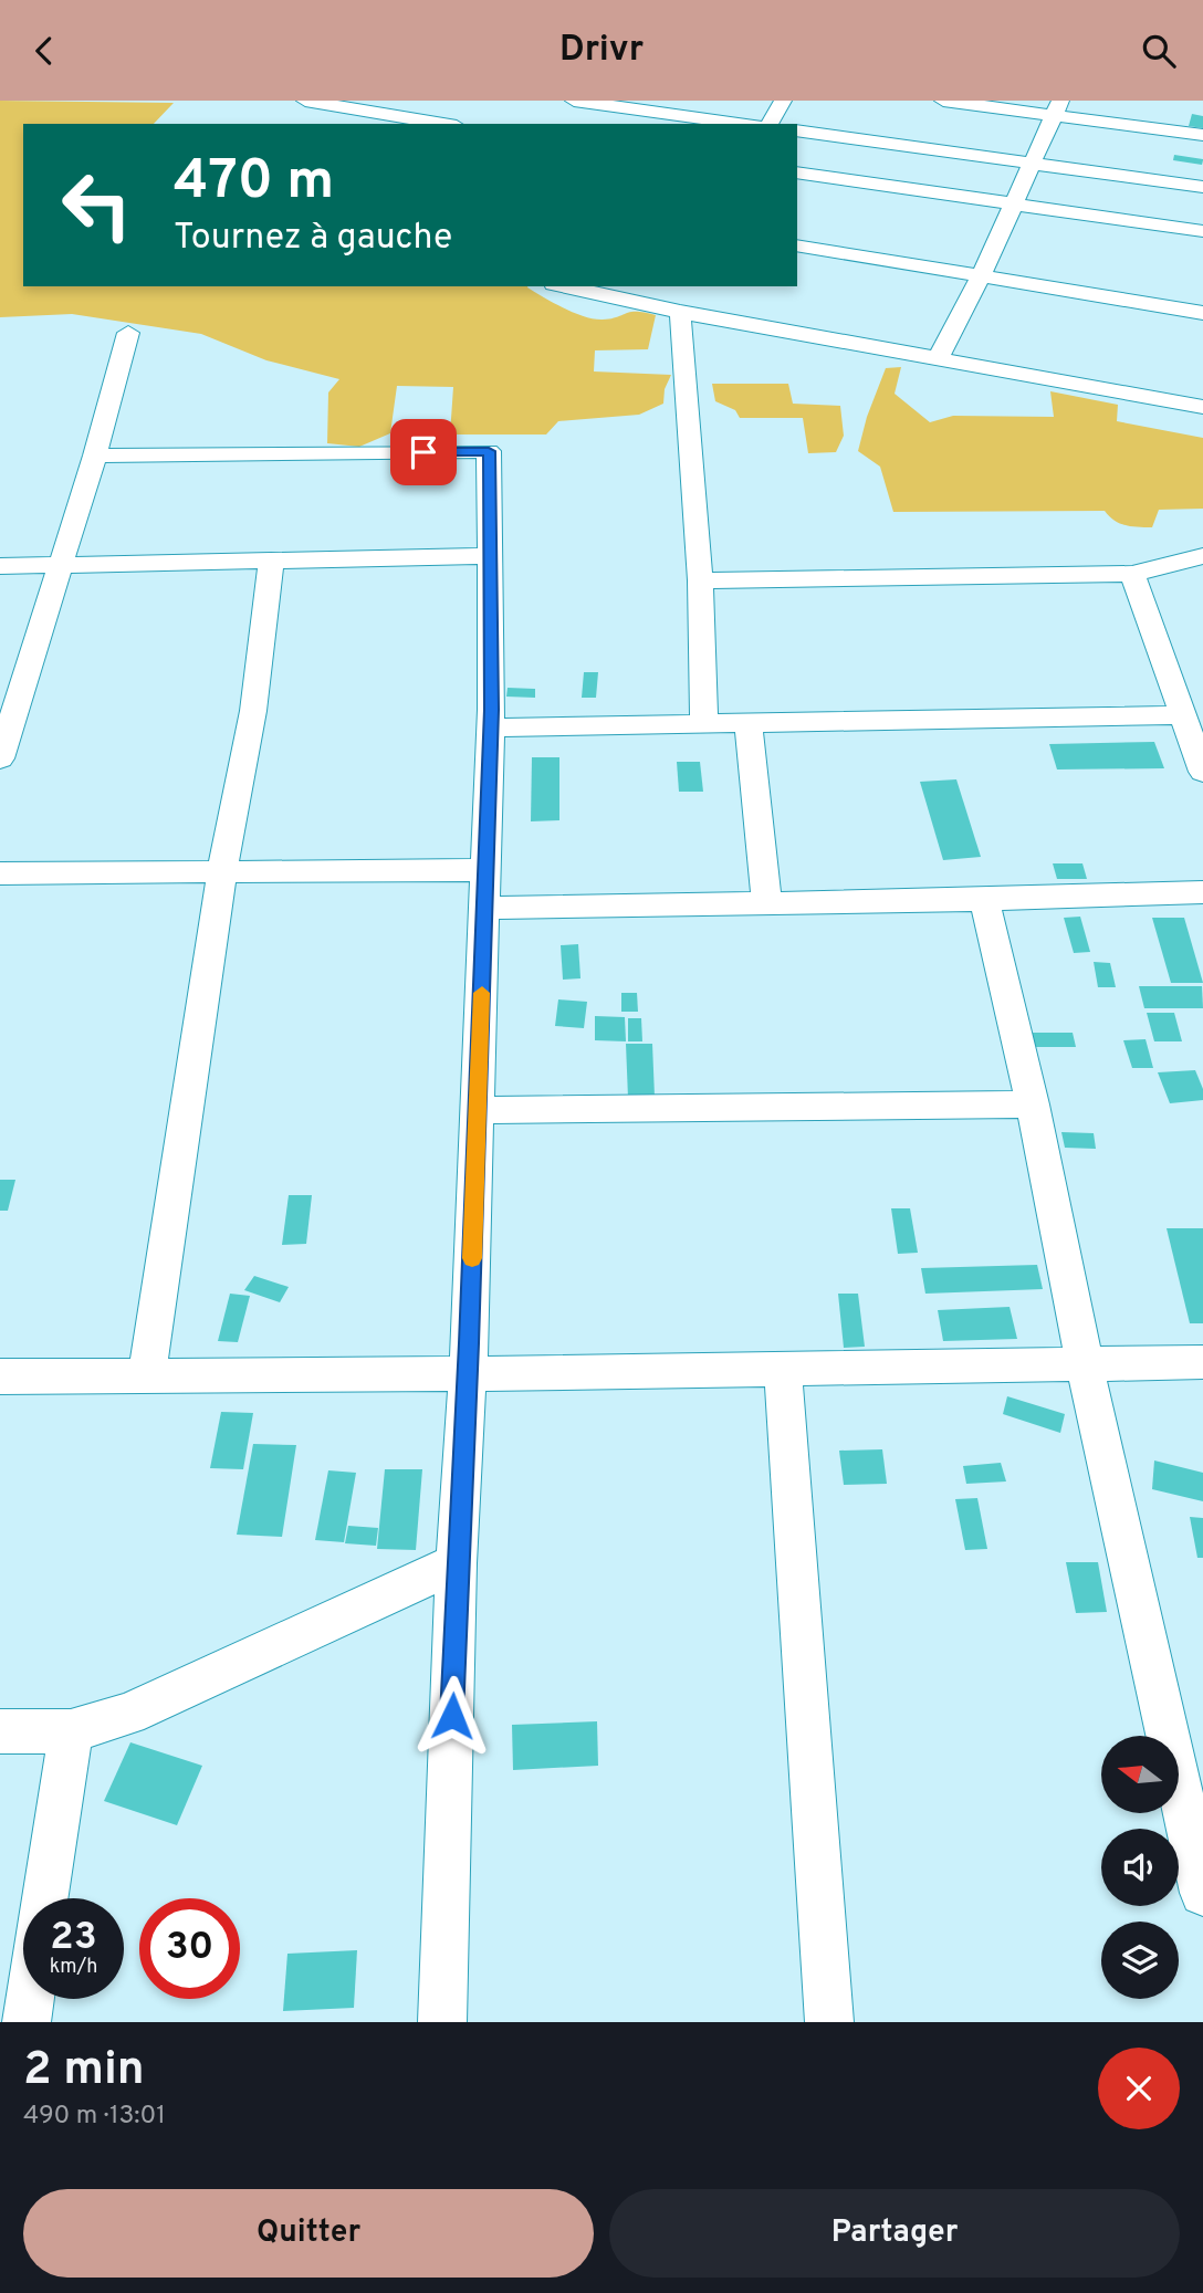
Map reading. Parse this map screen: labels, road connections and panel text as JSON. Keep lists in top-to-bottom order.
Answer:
{
  "north": "left",
  "page": {
    "header": "Drivr",
    "turn": ["470 m", "Tournez à gauche"],
    "speed": "23 km/h",
    "limit": "30",
    "heading": ["2 min", "490 m · 13:01"],
    "buttons": ["Quitter", "Partager"]
  }
}
